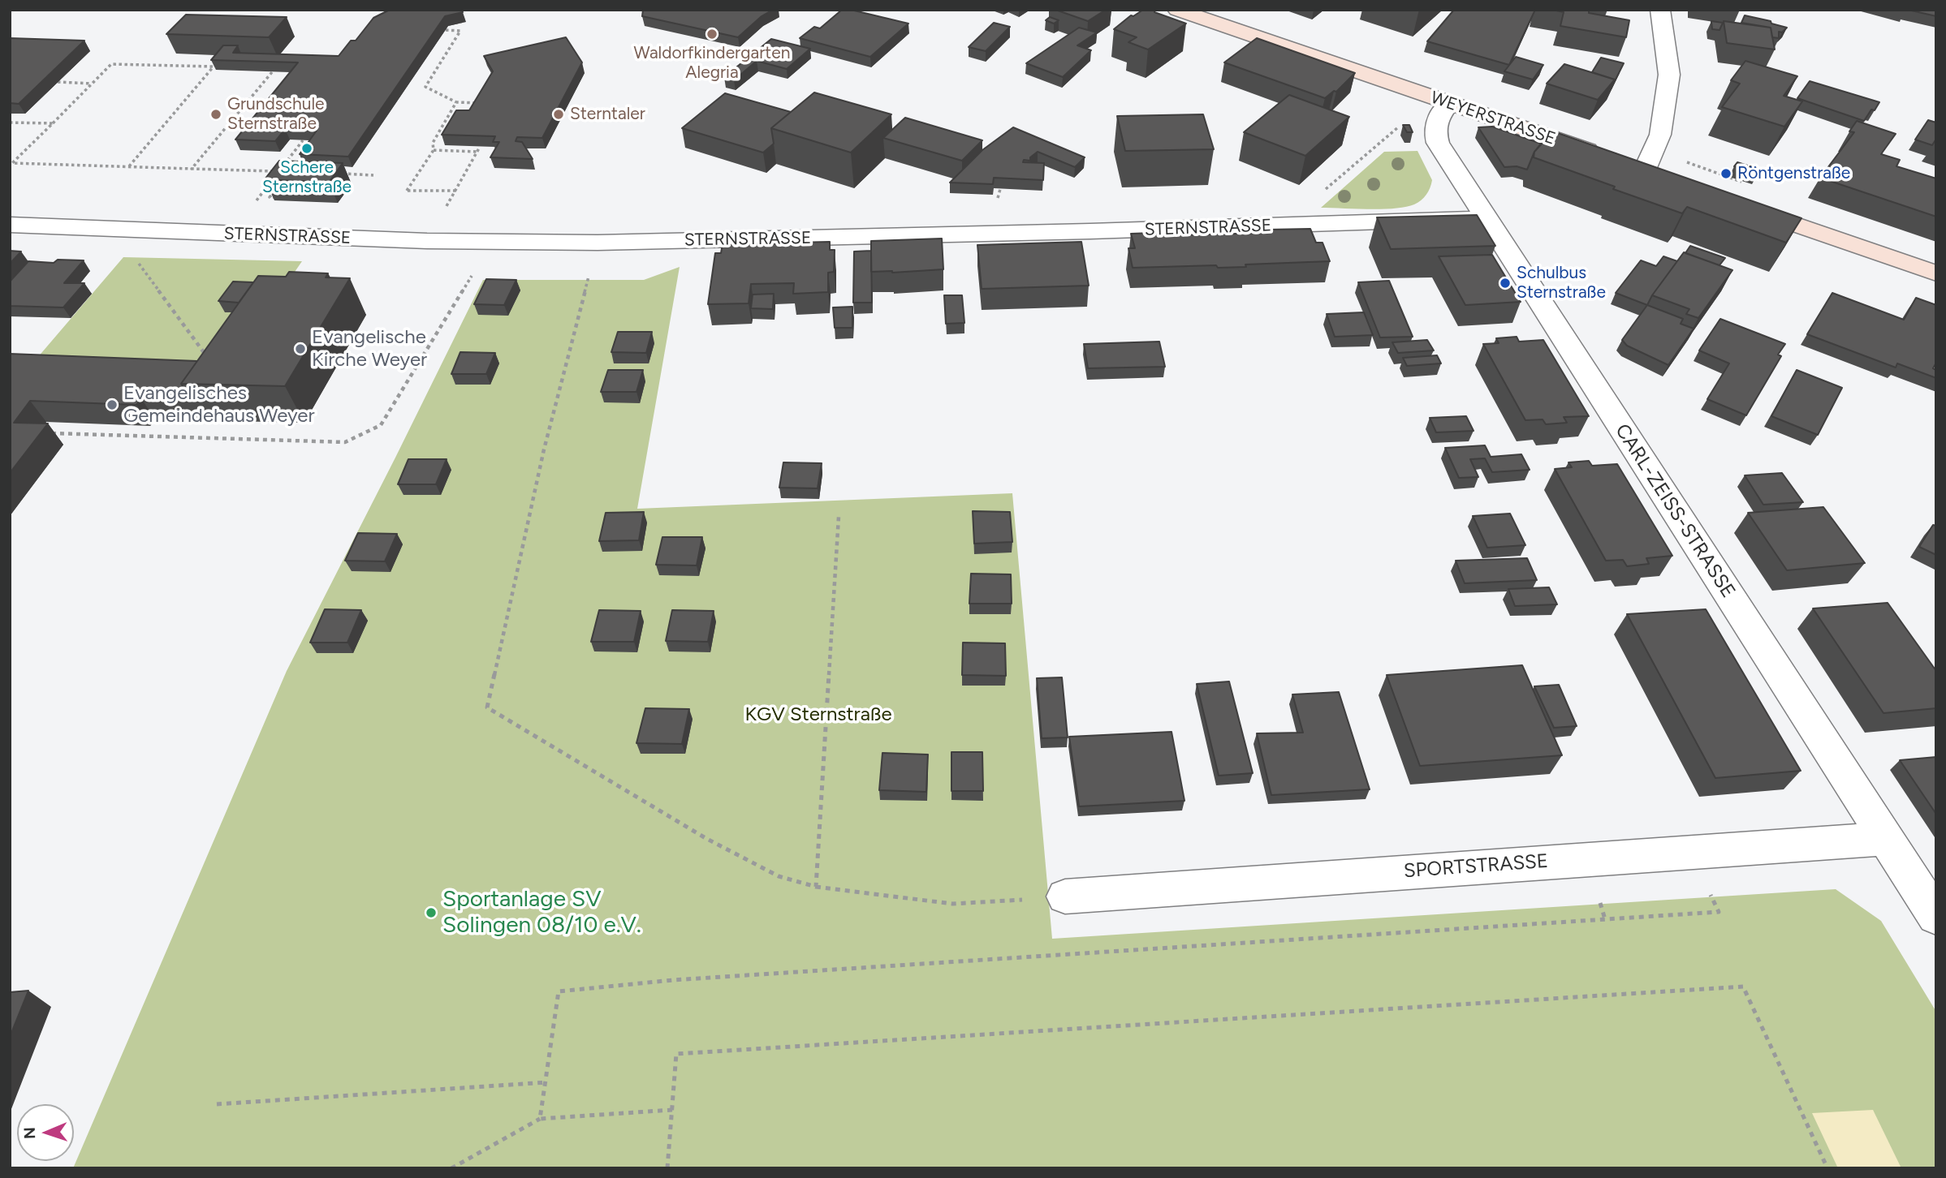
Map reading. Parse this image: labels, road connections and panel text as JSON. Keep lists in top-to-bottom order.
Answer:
{
  "streets": {
    "main road": ["WEYERSTRASSE"],
    "street": ["STERNSTRASSE", "CARL-ZEISS-STRASSE", "SPORTSTRASSE"]
  },
  "crossings": [
    ["WEYERSTRASSE", "CARL-ZEISS-STRASSE"],
    ["STERNSTRASSE", "CARL-ZEISS-STRASSE"],
    ["CARL-ZEISS-STRASSE", "SPORTSTRASSE"]
  ],
  "parks": ["KGV Sternstraße"],
  "places": [
    "Waldorfkindergarten Alegria",
    "Grundschule Sternstraße",
    "Sterntaler",
    "Schere Sternstraße",
    "Röntgenstraße",
    "Schulbus Sternstraße",
    "Evangelische Kirche Weyer",
    "Evangelisches Gemeindehaus Weyer",
    "Sportanlage SV Solingen 08/10 e.V."
  ],
  "north": "left"
}
